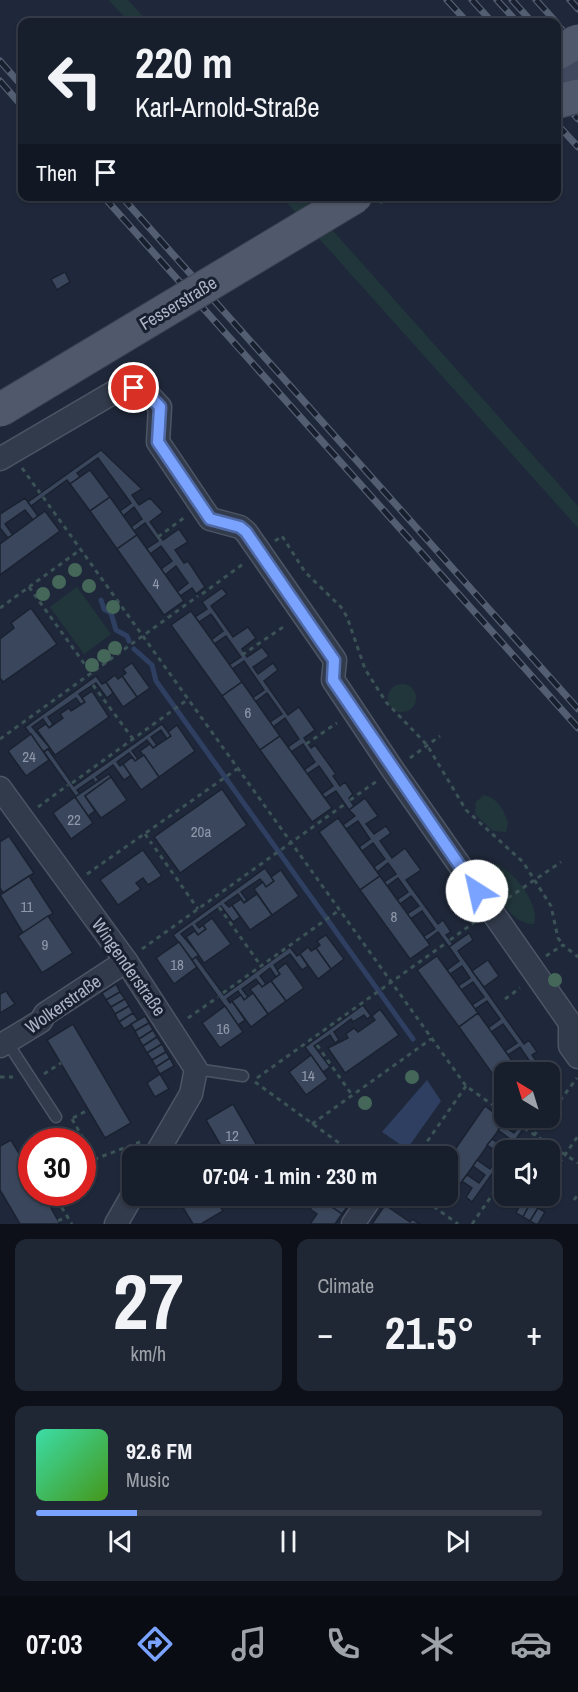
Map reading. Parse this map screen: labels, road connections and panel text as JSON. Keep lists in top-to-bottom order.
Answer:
{
  "streets": {
    "main road": ["Fesserstraße"],
    "street": ["Wingenderstraße", "Wolkerstraße"]
  },
  "crossings": [
    ["Wingenderstraße", "Wolkerstraße"]
  ],
  "house_numbers": [
    "4",
    "6",
    "24",
    "22",
    "20a",
    "11",
    "8",
    "9",
    "18",
    "16",
    "14",
    "12"
  ],
  "north": "top left",
  "page": {
    "turn": ["220 m", "Karl-Arnold-Straße"],
    "then": "Then",
    "limit": "30",
    "trip": "07:04 · 1 min · 230 m",
    "tile": [
      ["27", "km/h"],
      "Climate"
    ],
    "heat": ["−", "21.5°", "+"],
    "song": ["92.6 FM", "Music"],
    "tabs": "07:03"
  }
}
